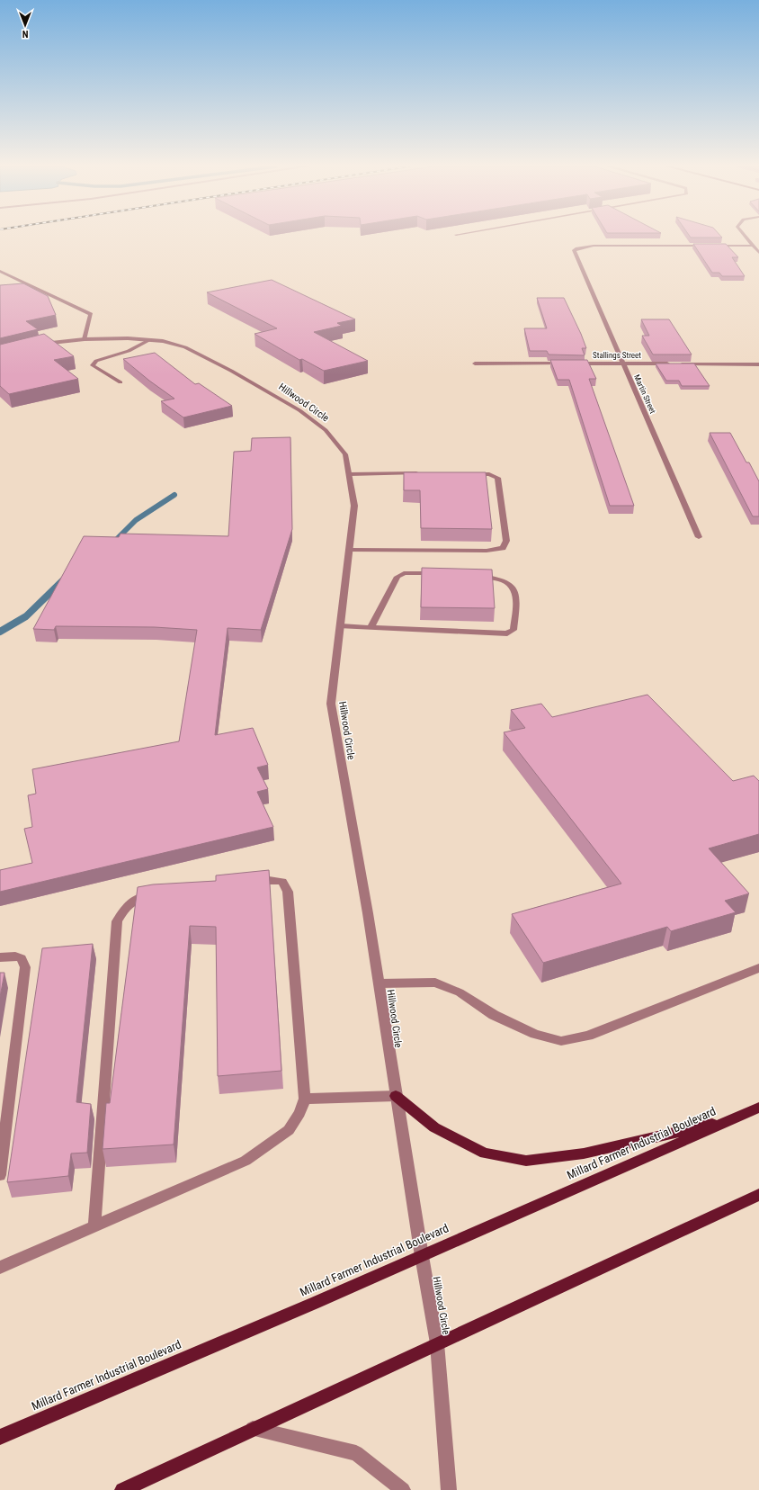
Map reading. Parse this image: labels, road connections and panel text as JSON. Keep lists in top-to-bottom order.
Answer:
{
  "streets": {
    "main road": ["Millard Farmer Industrial Boulevard"],
    "street": ["Stallings Street", "Martin Street", "Hillwood Circle"]
  },
  "crossings": [
    ["Stallings Street", "Martin Street"],
    ["Hillwood Circle", "Millard Farmer Industrial Boulevard"]
  ],
  "north": "bottom"
}
